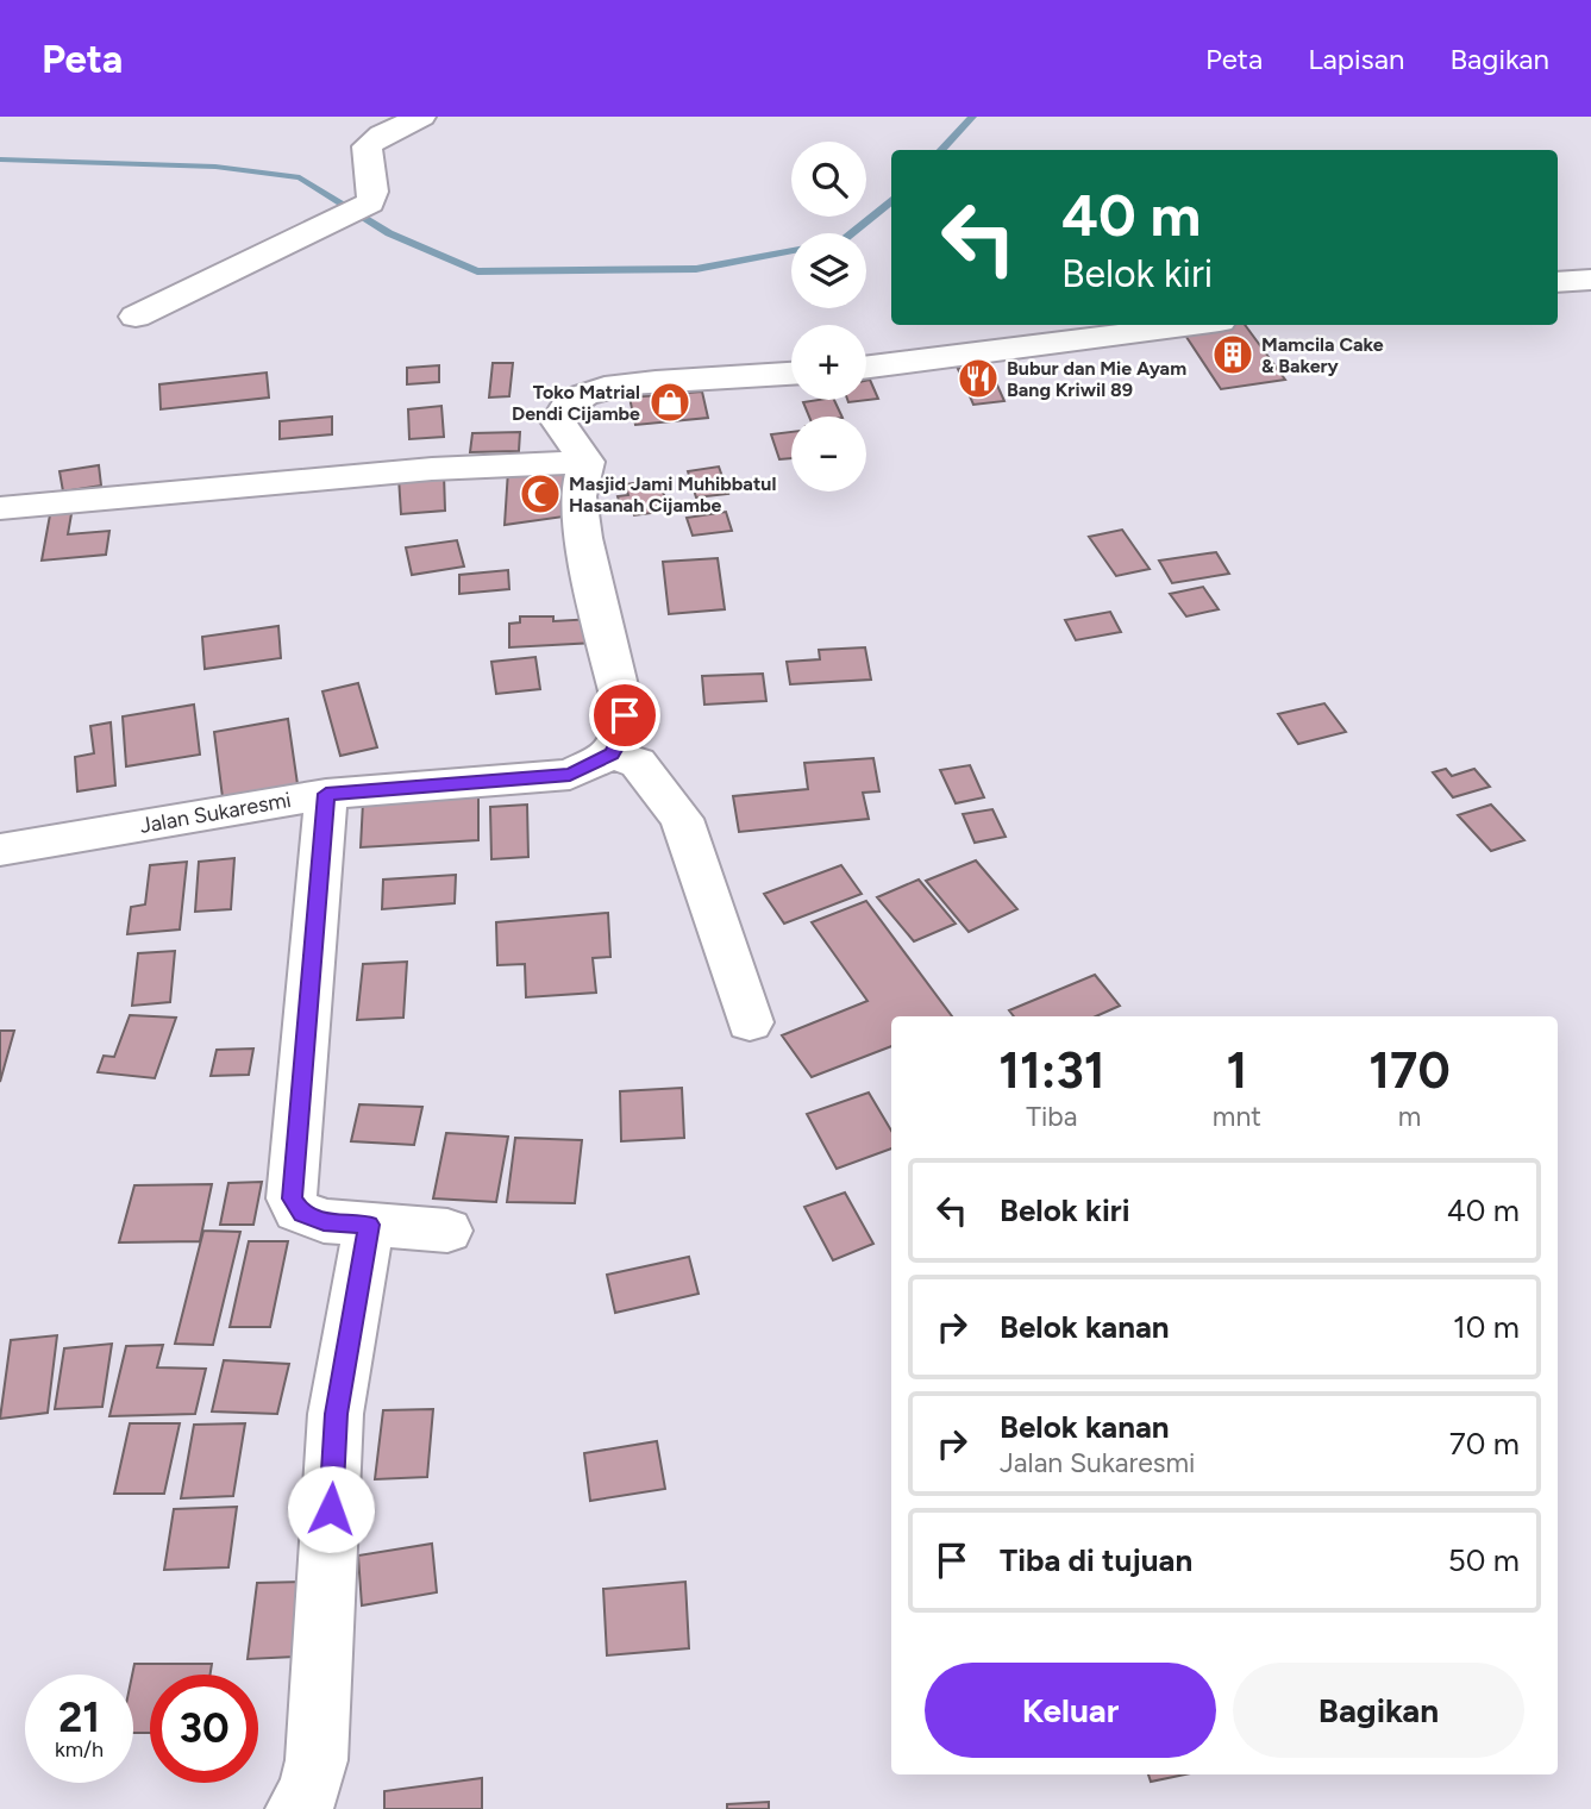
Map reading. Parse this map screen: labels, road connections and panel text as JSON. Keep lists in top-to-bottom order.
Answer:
{
  "streets": {
    "street": ["Jalan Sukaresmi"]
  },
  "places": {
    "building": ["Mamcila Cake & Bakery"],
    "restaurant": ["Bubur dan Mie Ayam Bang Kriwil 89"],
    "shop": ["Toko Matrial Dendi Cijambe"],
    "mosque": ["Masjid Jami Muhibbatul Hasanah Cijambe"]
  },
  "page": {
    "header": "Peta",
    "nav": ["Peta", "Lapisan", "Bagikan"],
    "map_buttons": ["+", "−"],
    "turn": ["40 m", "Belok kiri"],
    "eta": [
      "11:31",
      "Tiba",
      "1",
      "mnt",
      "170",
      "m"
    ],
    "list": [
      {
        "name": "Belok kiri",
        "value": "40 m"
      },
      {
        "name": "Belok kanan",
        "value": "10 m"
      },
      {
        "name": "Belok kanan",
        "note": "Jalan Sukaresmi",
        "value": "70 m"
      },
      {
        "name": "Tiba di tujuan",
        "value": "50 m"
      }
    ],
    "buttons": ["Keluar", "Bagikan"],
    "speed": "21 km/h",
    "limit": "30"
  }
}
